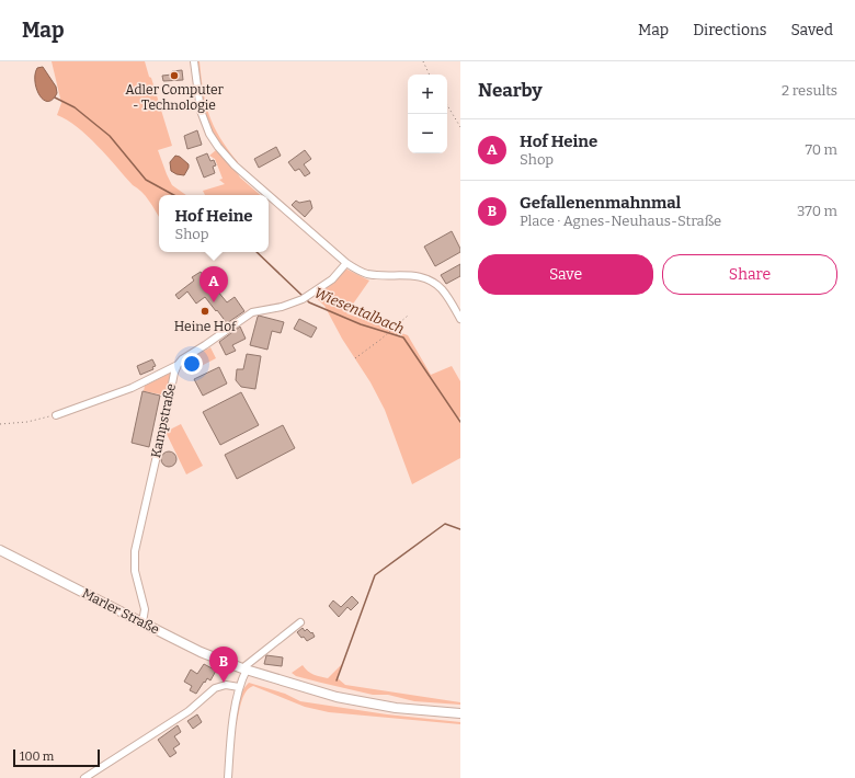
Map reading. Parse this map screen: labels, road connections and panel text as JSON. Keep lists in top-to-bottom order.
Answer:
{
  "streets": {
    "main road": ["Marler Straße"],
    "street": ["Kampstraße"]
  },
  "crossings": [
    ["Kampstraße", "Marler Straße"]
  ],
  "water": ["Wiesentalbach"],
  "places": ["Adler Computer - Technologie", "Heine Hof"],
  "scale_bar": "100 m",
  "page": {
    "header": "Map",
    "nav": ["Map", "Directions", "Saved"],
    "heading": ["Nearby", "2 results"],
    "map_buttons": ["+", "−"],
    "list": [
      {
        "mark": "A",
        "name": "Hof Heine",
        "note": "Shop",
        "value": "70 m"
      },
      {
        "mark": "B",
        "name": "Gefallenenmahnmal",
        "note": "Place · Agnes-Neuhaus-Straße",
        "value": "370 m"
      }
    ],
    "popup": ["Hof Heine", "Shop"],
    "buttons": ["Save", "Share"],
    "pins": ["A", "B"],
    "scale": "100 m"
  }
}
